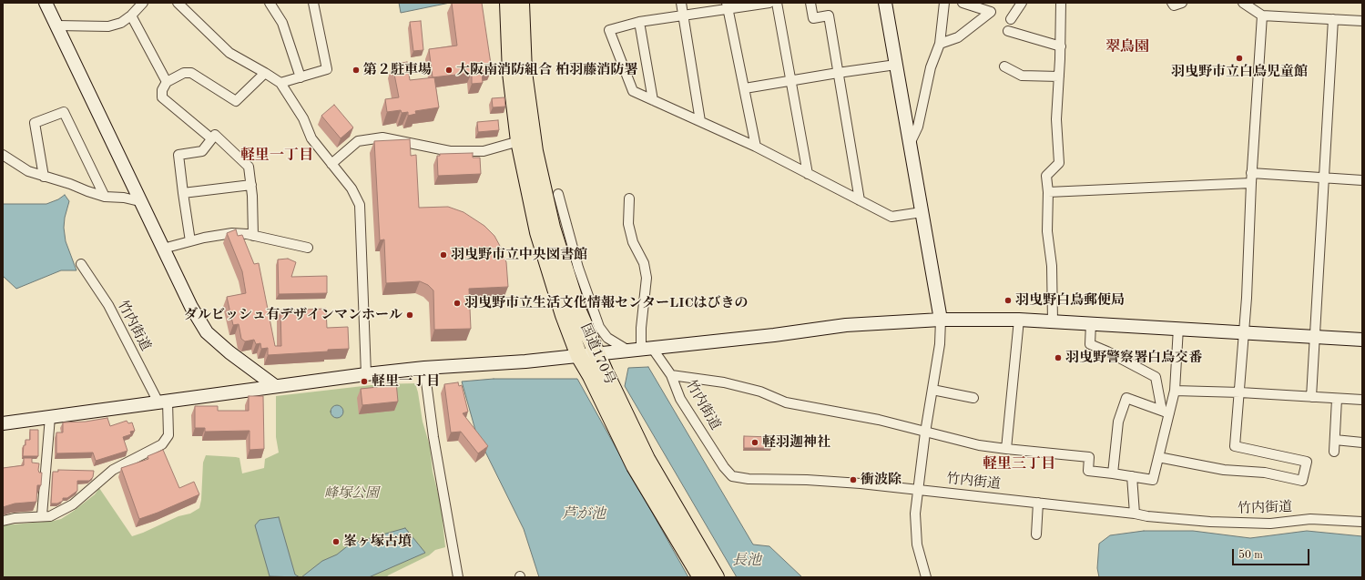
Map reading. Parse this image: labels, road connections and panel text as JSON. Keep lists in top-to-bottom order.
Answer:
{
  "streets": {
    "highway": ["国道170号"],
    "street": ["竹内街道"]
  },
  "districts": ["翠鳥園", "軽里一丁目", "軽里三丁目"],
  "water": ["芦が池", "長池"],
  "parks": ["峰塚公園"],
  "places": [
    "羽曳野市立白鳥児童館",
    "第２駐車場",
    "大阪南消防組合 柏羽藤消防署",
    "羽曳野市立中央図書館",
    "羽曳野白鳥郵便局",
    "羽曳野市立生活文化情報センターLICはびきの",
    "ダルビッシュ有デザインマンホール",
    "羽曳野警察署白鳥交番",
    "軽里一丁目",
    "軽羽迦神社",
    "衝波除",
    "峯ヶ塚古墳"
  ],
  "scale_bar": "50 m"
}
